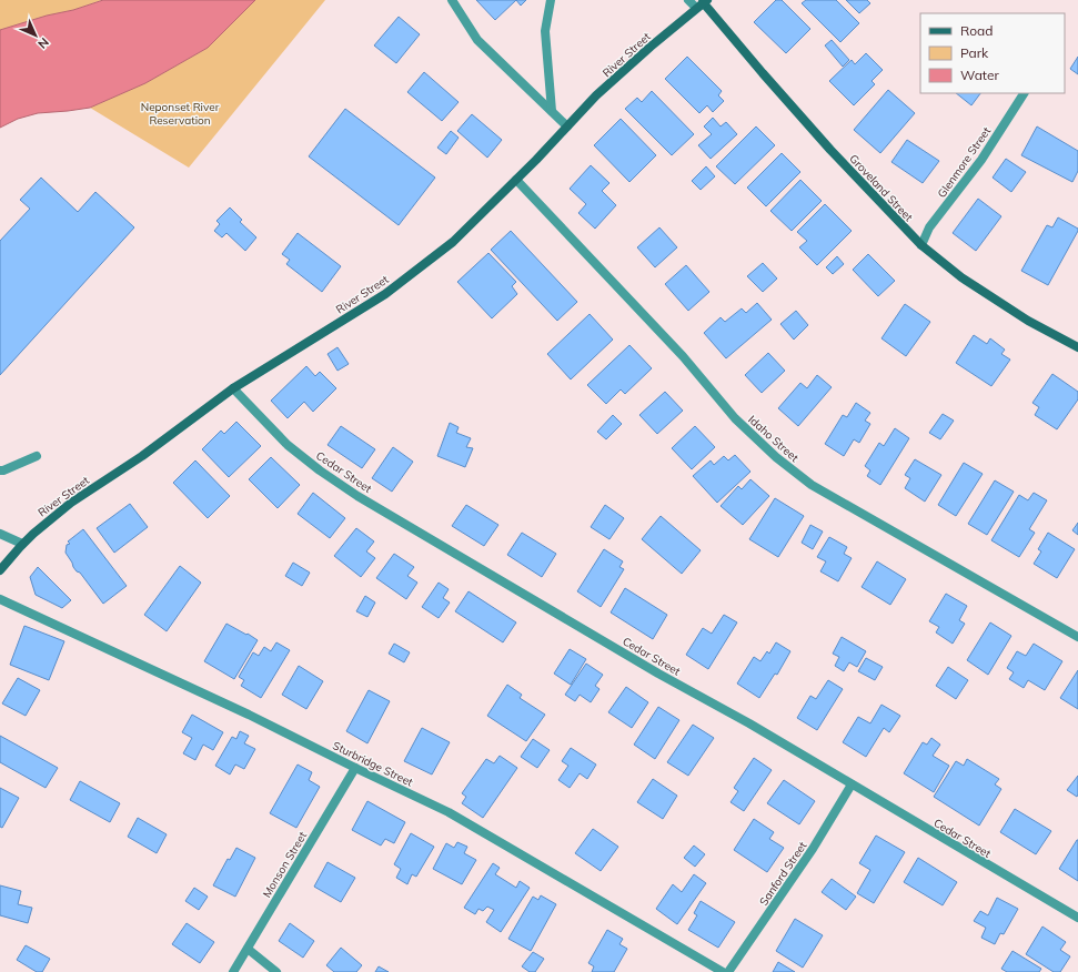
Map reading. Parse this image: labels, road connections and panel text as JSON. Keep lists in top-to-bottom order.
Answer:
{
  "streets": {
    "main road": ["River Street", "Groveland Street"],
    "street": [
      "Glenmore Street",
      "Idaho Street",
      "Cedar Street",
      "Sturbridge Street",
      "Monson Street",
      "Sanford Street"
    ]
  },
  "crossings": [
    ["River Street", "Groveland Street"],
    ["River Street", "Idaho Street"],
    ["River Street", "Cedar Street"],
    ["Glenmore Street", "Groveland Street"],
    ["Cedar Street", "Sanford Street"],
    ["Sturbridge Street", "Monson Street"]
  ],
  "parks": ["Neponset River Reservation"],
  "legend": ["Road", "Park", "Water"],
  "north": "bottom right"
}
